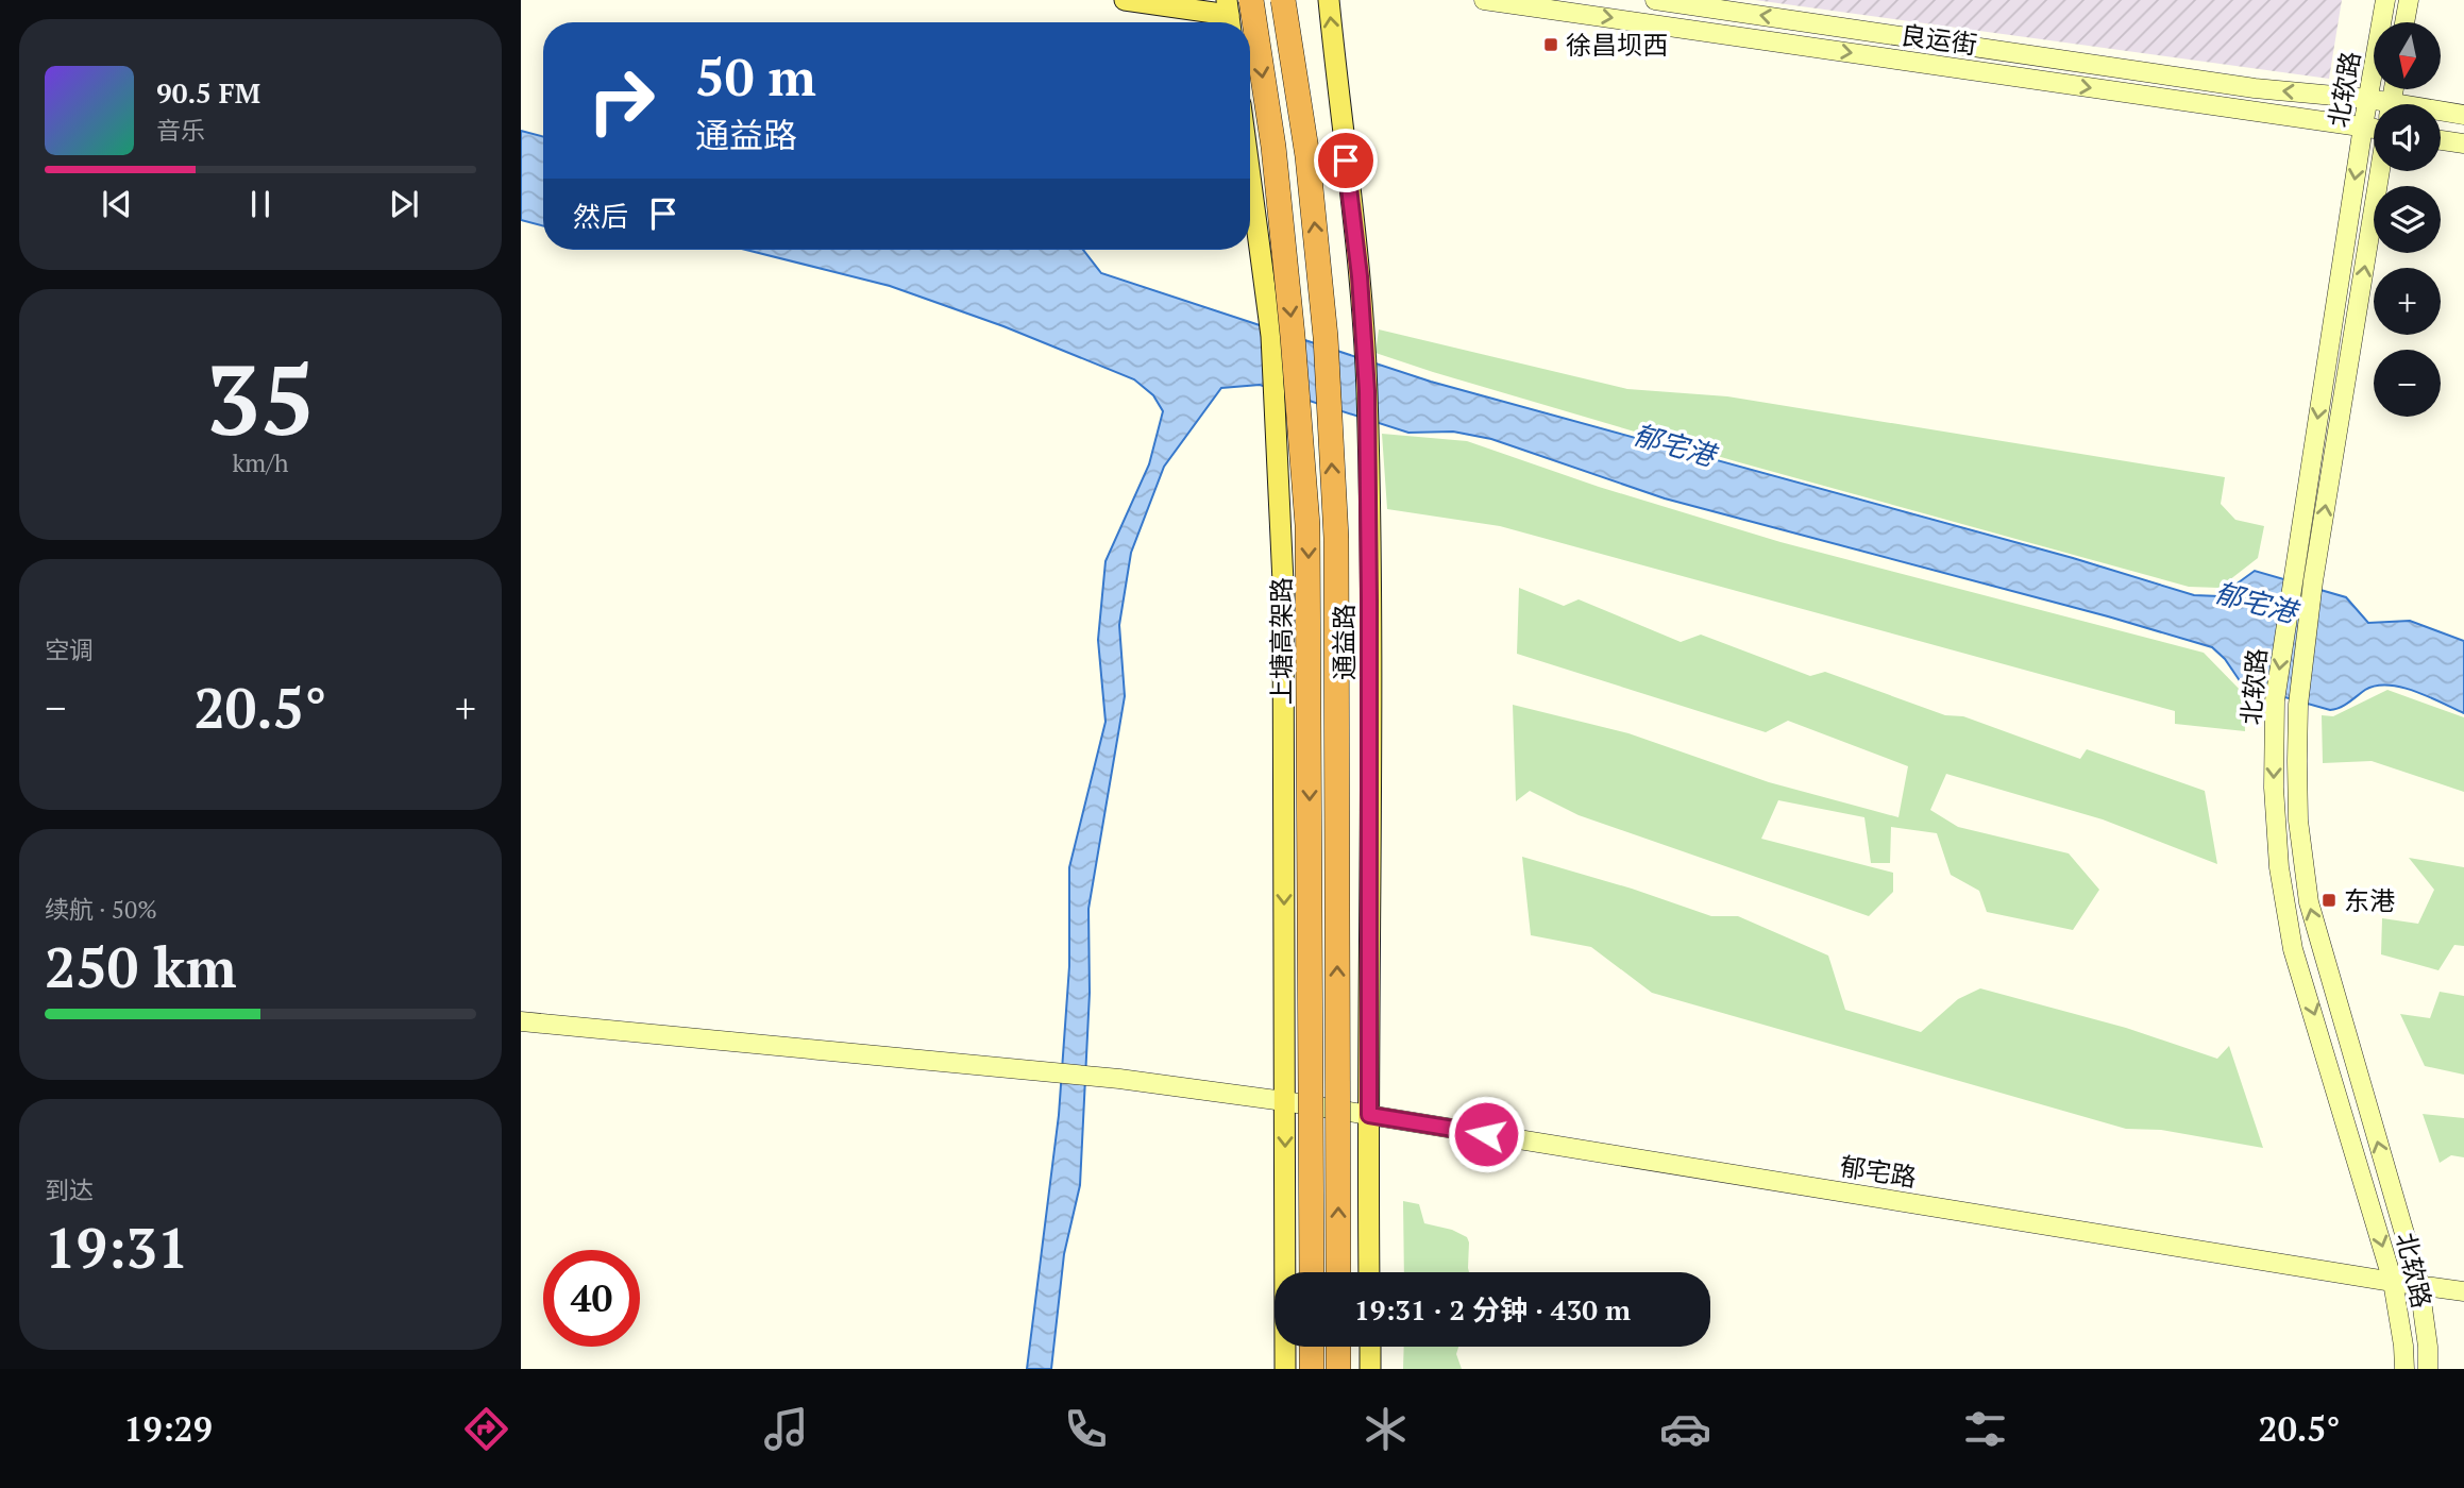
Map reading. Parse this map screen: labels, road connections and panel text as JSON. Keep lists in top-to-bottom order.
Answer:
{
  "streets": {
    "highway": ["上塘高架路"],
    "main road": ["通益路"],
    "street": ["良运街", "北软路", "郁宅路"]
  },
  "crossings": [
    ["良运街", "北软路"],
    ["北软路", "郁宅路"],
    ["通益路", "郁宅路"]
  ],
  "water": ["郁宅港"],
  "places": {
    "transit": ["徐昌坝西", "东港"]
  },
  "north": "bottom",
  "page": {
    "map_buttons": ["+", "−"],
    "turn": ["50 m", "通益路"],
    "song": ["90.5 FM", "音乐"],
    "then": "然后",
    "tile": [
      ["35", "km/h"],
      "空调",
      ["续航 · 50%", "250 km"],
      ["到达", "19:31"]
    ],
    "heat": ["−", "20.5°", "+"],
    "limit": "40",
    "trip": "19:31 · 2 分钟 · 430 m",
    "tabs": ["19:29", "20.5°"]
  }
}
